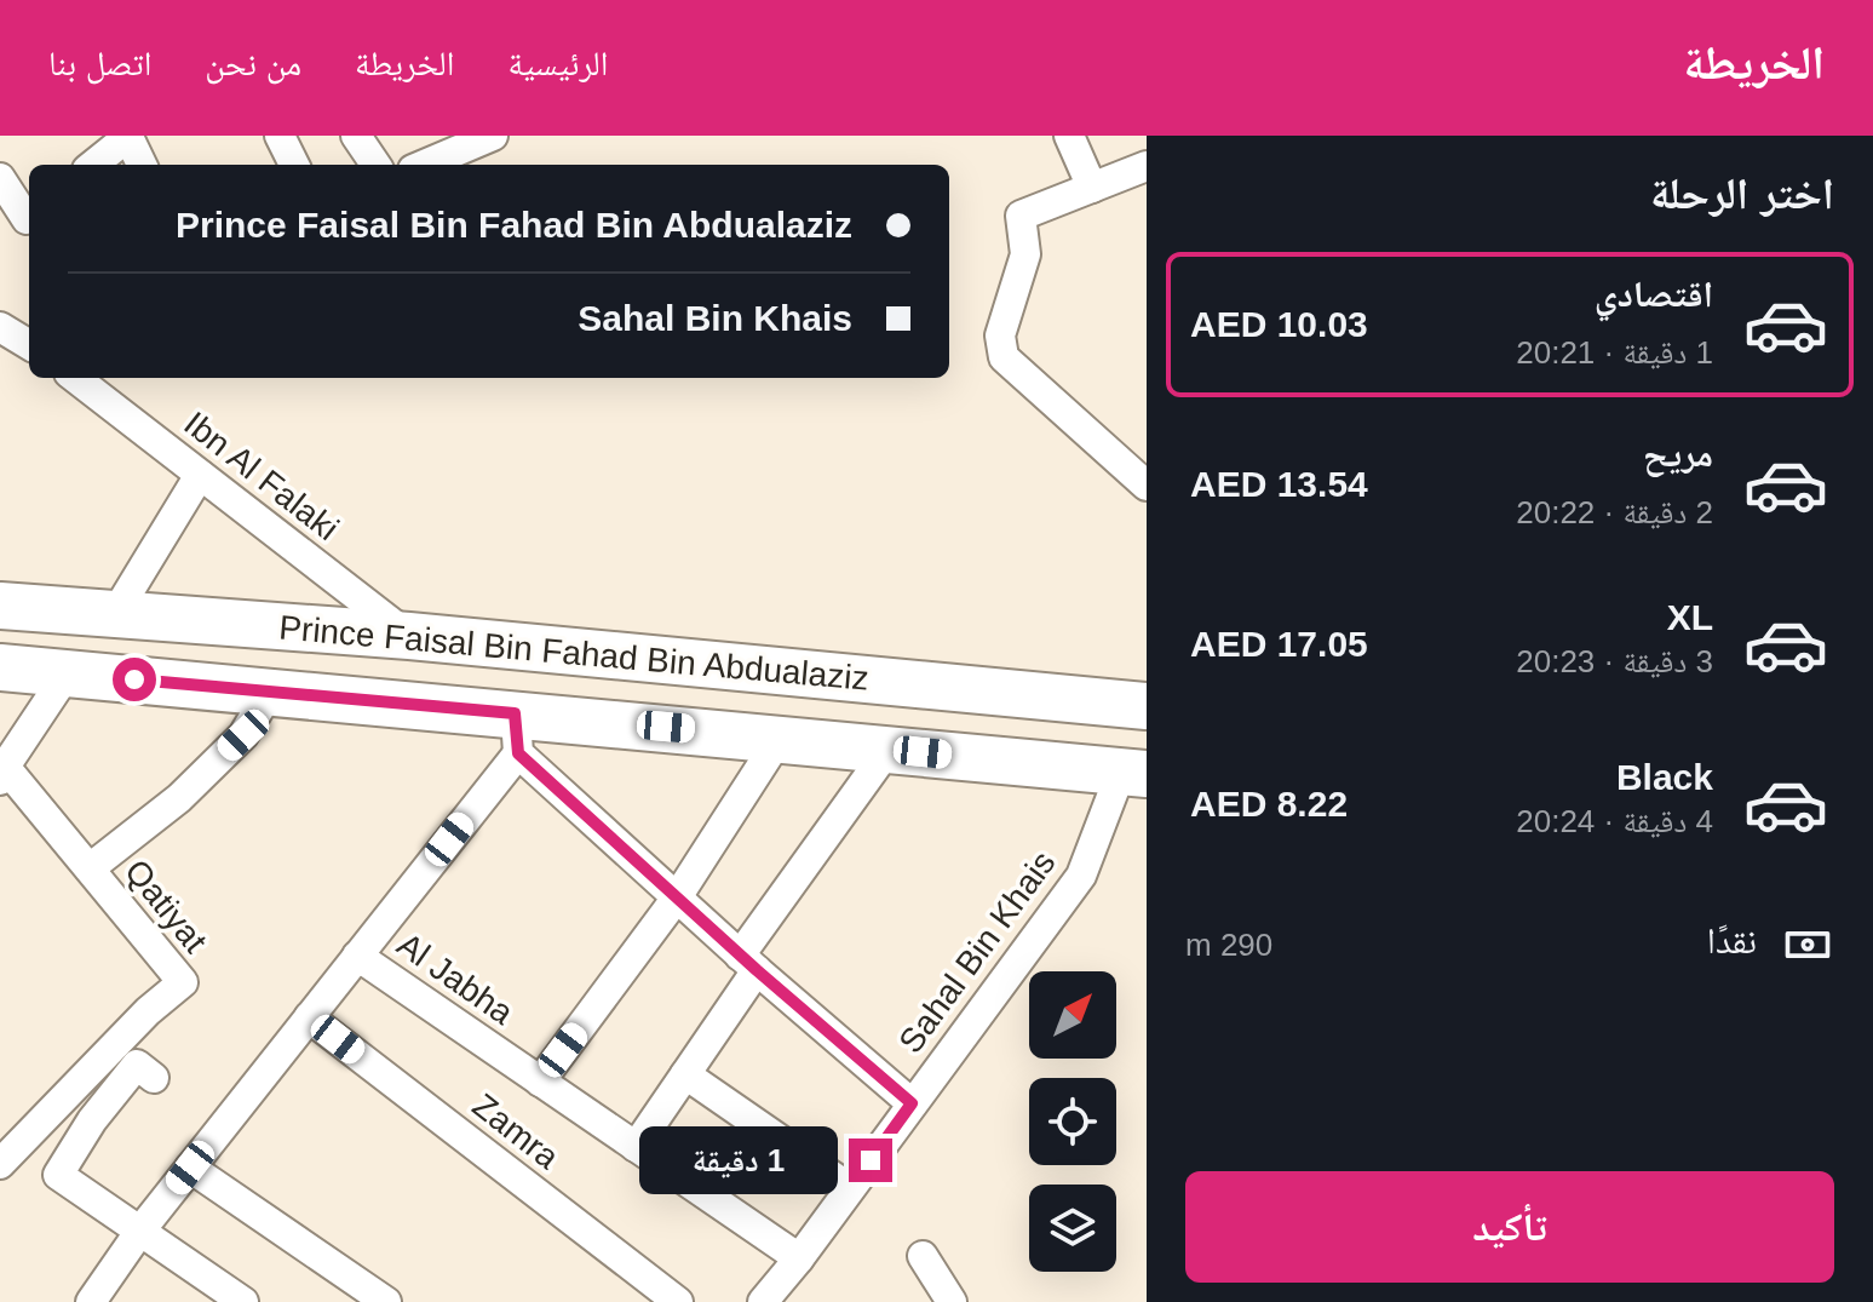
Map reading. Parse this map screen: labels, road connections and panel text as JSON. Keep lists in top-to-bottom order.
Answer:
{
  "streets": {
    "main road": ["Prince Faisal Bin Fahad Bin Abdualaziz"],
    "street": [
      "Ibn Al Falaki",
      "Qatiyat",
      "Sahal Bin Khais",
      "Al Jabha",
      "Zamra"
    ]
  },
  "crossings": [
    ["Ibn Al Falaki", "Prince Faisal Bin Fahad Bin Abdualaziz"],
    ["Prince Faisal Bin Fahad Bin Abdualaziz", "Sahal Bin Khais"],
    ["Sahal Bin Khais", "Al Jabha"]
  ],
  "north": "top right",
  "page": {
    "header": "الخريطة",
    "nav": [
      "الرئيسية",
      "الخريطة",
      "من نحن",
      "اتصل بنا"
    ],
    "heading": "اختر الرحلة",
    "banner": ["Prince Faisal Bin Fahad Bin Abdualaziz", "Sahal Bin Khais"],
    "list": [
      {
        "name": "اقتصادي",
        "note": "1 دقيقة · 20:21",
        "value": "AED 10.03"
      },
      {
        "name": "مريح",
        "note": "2 دقيقة · 20:22",
        "value": "AED 13.54"
      },
      {
        "name": "XL",
        "note": "3 دقيقة · 20:23",
        "value": "AED 17.05"
      },
      {
        "name": "Black",
        "note": "4 دقيقة · 20:24",
        "value": "AED 8.22"
      }
    ],
    "pay": ["نقدًا", "290 m"],
    "bubble": "1 دقيقة",
    "buttons": "تأكيد"
  }
}
